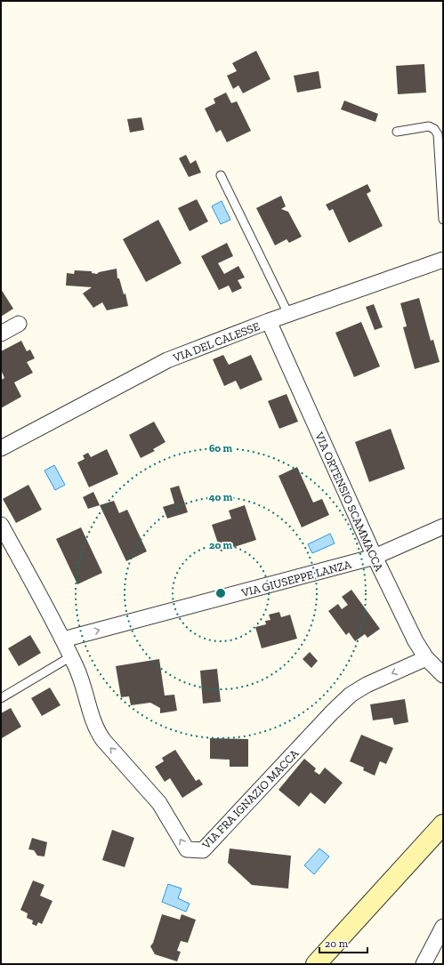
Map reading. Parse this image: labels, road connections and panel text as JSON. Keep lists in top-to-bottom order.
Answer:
{
  "streets": {
    "street": [
      "VIA DEL CALESSE",
      "VIA ORTENSIO SCAMMACCA",
      "VIA GIUSEPPE LANZA",
      "VIA FRA IGNAZIO MACCA"
    ]
  },
  "crossings": [
    ["VIA DEL CALESSE", "VIA ORTENSIO SCAMMACCA"],
    ["VIA ORTENSIO SCAMMACCA", "VIA GIUSEPPE LANZA"],
    ["VIA ORTENSIO SCAMMACCA", "VIA FRA IGNAZIO MACCA"],
    ["VIA GIUSEPPE LANZA", "VIA FRA IGNAZIO MACCA"]
  ],
  "one_way": ["VIA GIUSEPPE LANZA"],
  "scale_bar": "20 m",
  "rings": ["60 m", "40 m", "20 m"]
}
